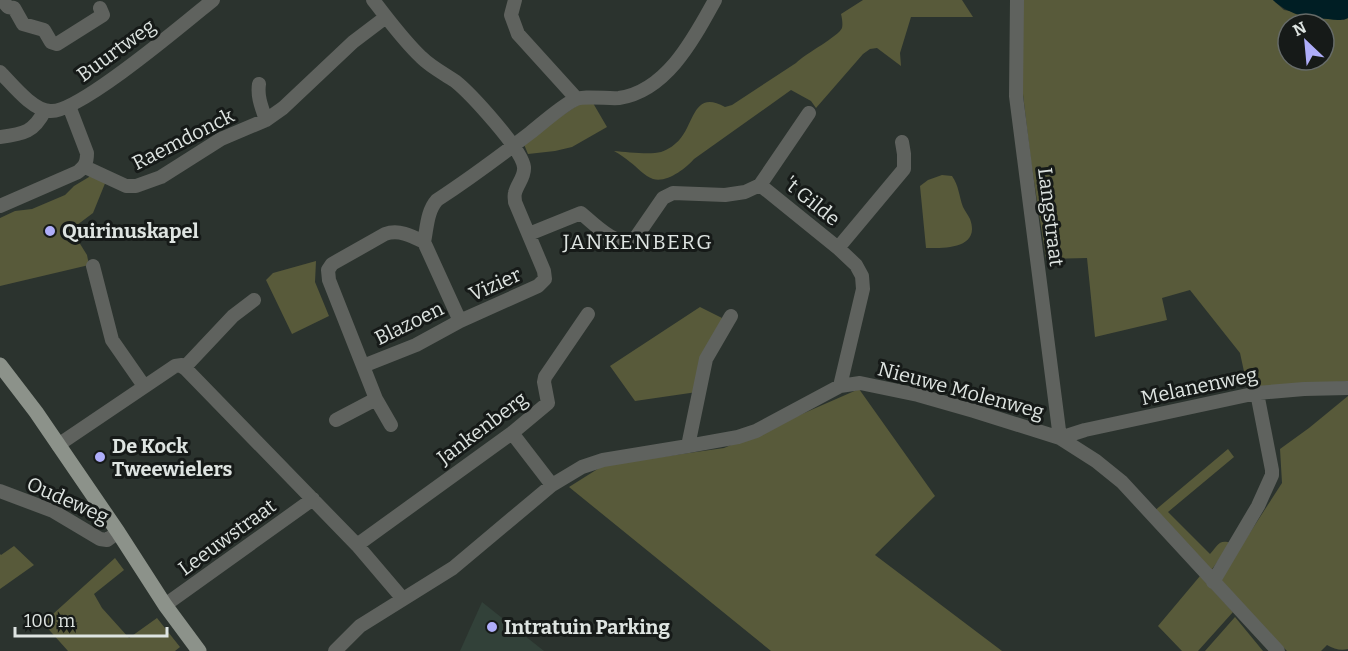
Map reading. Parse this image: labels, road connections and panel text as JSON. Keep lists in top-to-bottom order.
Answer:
{
  "streets": {
    "street": [
      "Buurtweg",
      "Raemdonck",
      "'t Gilde",
      "Langstraat",
      "Vizier",
      "Blazoen",
      "Melanenweg",
      "Nieuwe Molenweg",
      "Jankenberg",
      "Oudeweg",
      "Leeuwstraat"
    ]
  },
  "crossings": [
    ["Buurtweg", "Raemdonck"],
    ["'t Gilde", "Vizier"],
    ["'t Gilde", "Nieuwe Molenweg"],
    ["Langstraat", "Melanenweg"],
    ["Langstraat", "Nieuwe Molenweg"],
    ["Vizier", "Blazoen"],
    ["Melanenweg", "Nieuwe Molenweg"]
  ],
  "districts": ["JANKENBERG"],
  "places": ["Quirinuskapel", "De Kock Tweewielers", "Intratuin Parking"],
  "scale_bar": "100 m",
  "north": "top left"
}
